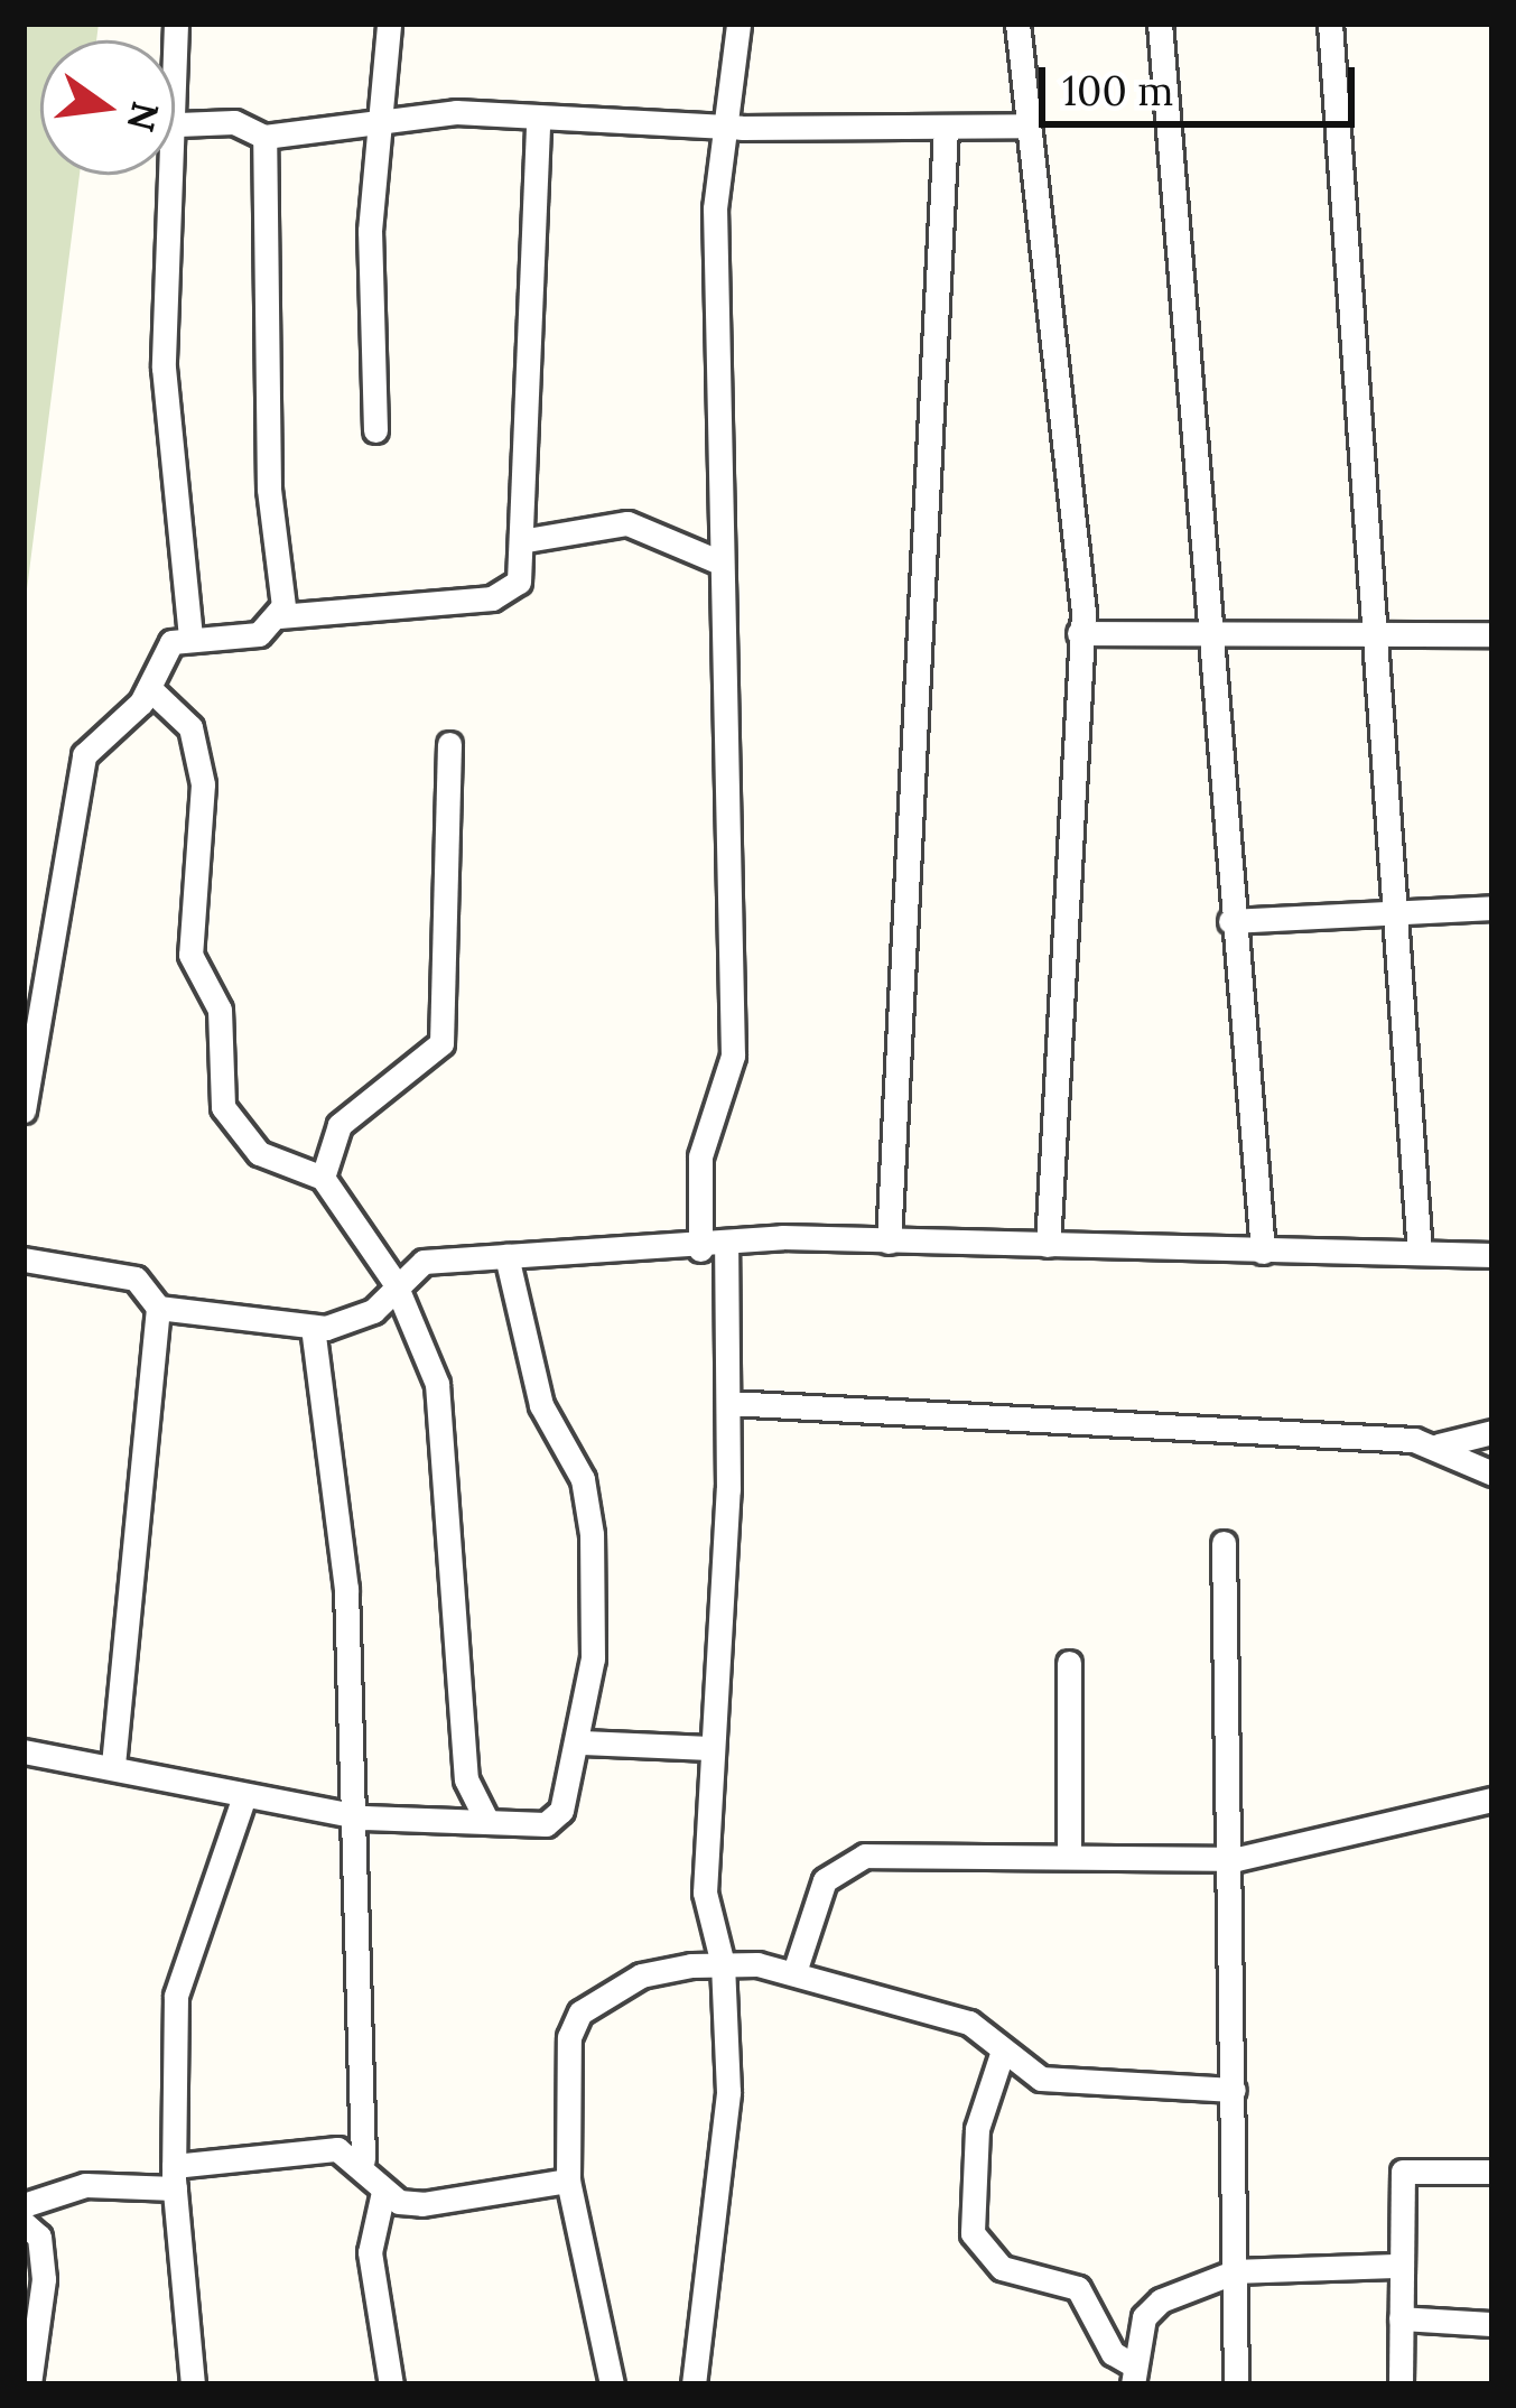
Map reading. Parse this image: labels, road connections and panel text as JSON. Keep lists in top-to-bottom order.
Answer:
{
  "scale_bar": "100 m",
  "north": "right"
}
